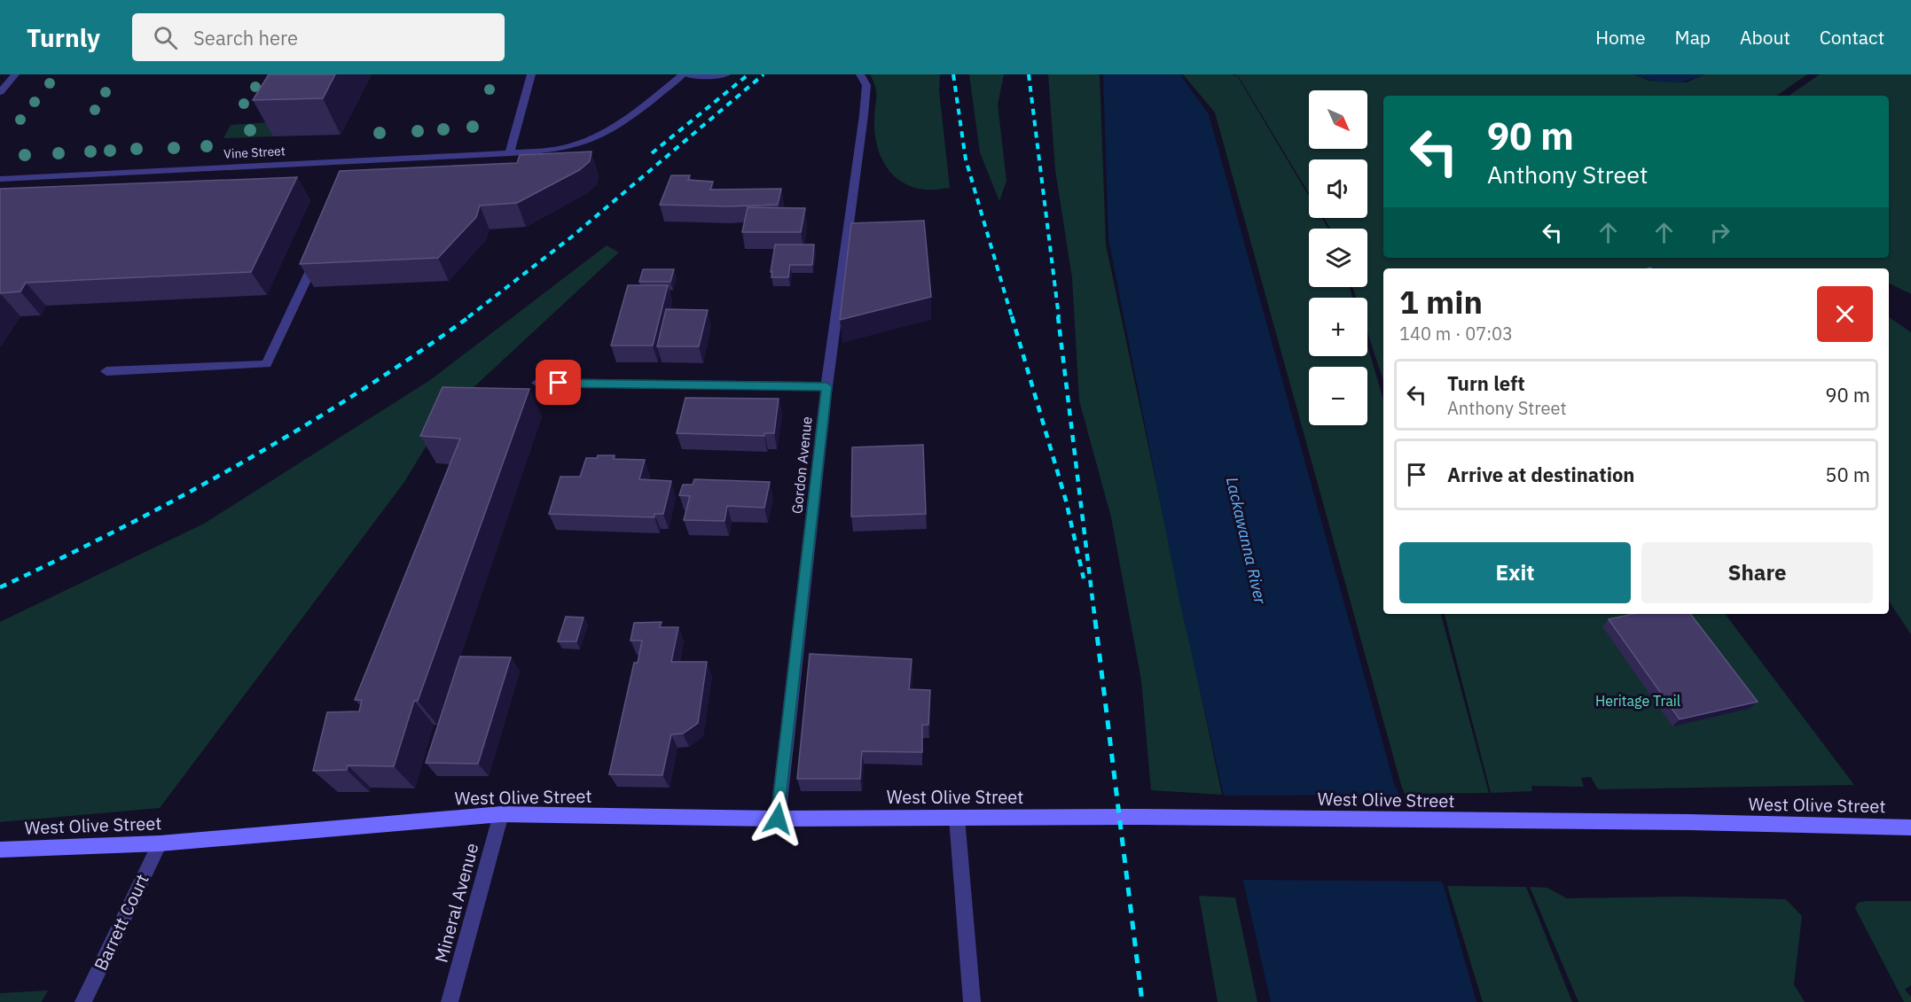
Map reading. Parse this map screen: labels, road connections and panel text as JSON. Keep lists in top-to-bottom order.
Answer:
{
  "streets": {
    "main road": ["West Olive Street"],
    "street": [
      "Vine Street",
      "Gordon Avenue",
      "Mineral Avenue",
      "Barrett Court"
    ]
  },
  "crossings": [
    ["Gordon Avenue", "West Olive Street"],
    ["West Olive Street", "Mineral Avenue"],
    ["West Olive Street", "Barrett Court"]
  ],
  "water": ["Lackawanna River"],
  "parks": ["Heritage Trail"],
  "north": "bottom right",
  "page": {
    "header": "Turnly",
    "search": "Search here",
    "nav": [
      "Home",
      "Map",
      "About",
      "Contact"
    ],
    "map_buttons": ["+", "−"],
    "turn": ["90 m", "Anthony Street"],
    "heading": ["1 min", "140 m · 07:03"],
    "list": [
      {
        "name": "Turn left",
        "note": "Anthony Street",
        "value": "90 m"
      },
      {
        "name": "Arrive at destination",
        "value": "50 m"
      }
    ],
    "buttons": ["Exit", "Share"]
  }
}
